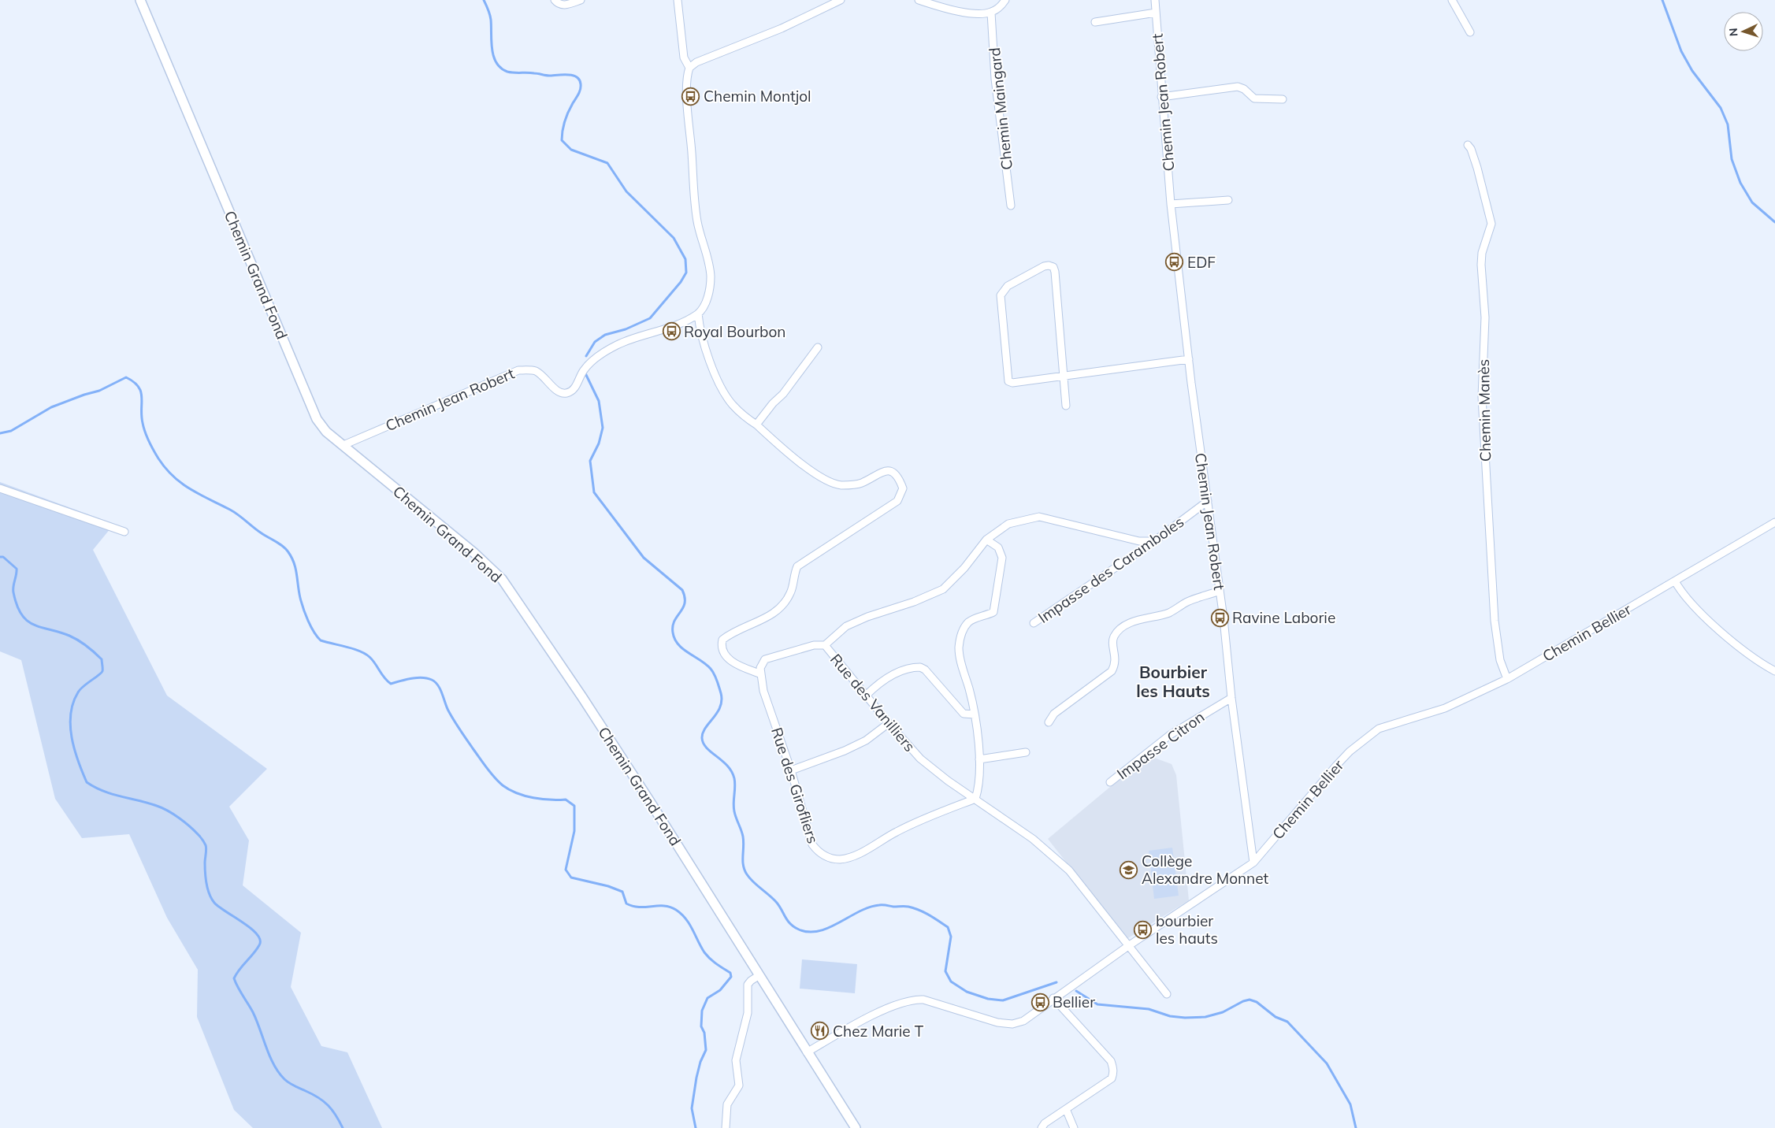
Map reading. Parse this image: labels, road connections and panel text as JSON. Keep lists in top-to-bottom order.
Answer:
{
  "streets": {
    "street": [
      "Chemin Jean Robert",
      "Chemin Maingard",
      "Chemin Grand Fond",
      "Chemin Manès",
      "Impasse des Caramboles",
      "Chemin Bellier",
      "Rue des Vanilliers",
      "Impasse Citron",
      "Rue des Girofliers"
    ]
  },
  "crossings": [
    ["Chemin Jean Robert", "Chemin Grand Fond"],
    ["Chemin Jean Robert", "Impasse des Caramboles"],
    ["Chemin Jean Robert", "Chemin Bellier"],
    ["Chemin Jean Robert", "Impasse Citron"],
    ["Chemin Grand Fond", "Chemin Bellier"],
    ["Chemin Manès", "Chemin Bellier"],
    ["Impasse des Caramboles", "Rue des Vanilliers"],
    ["Chemin Bellier", "Rue des Vanilliers"],
    ["Rue des Vanilliers", "Rue des Girofliers"]
  ],
  "districts": ["Bourbier les Hauts"],
  "places": {
    "bus stop": [
      "Chemin Montjol",
      "EDF",
      "Royal Bourbon",
      "Ravine Laborie",
      "bourbier les hauts",
      "Bellier"
    ],
    "school or university": ["Collège Alexandre Monnet"],
    "restaurant": ["Chez Marie T"]
  },
  "north": "left"
}
